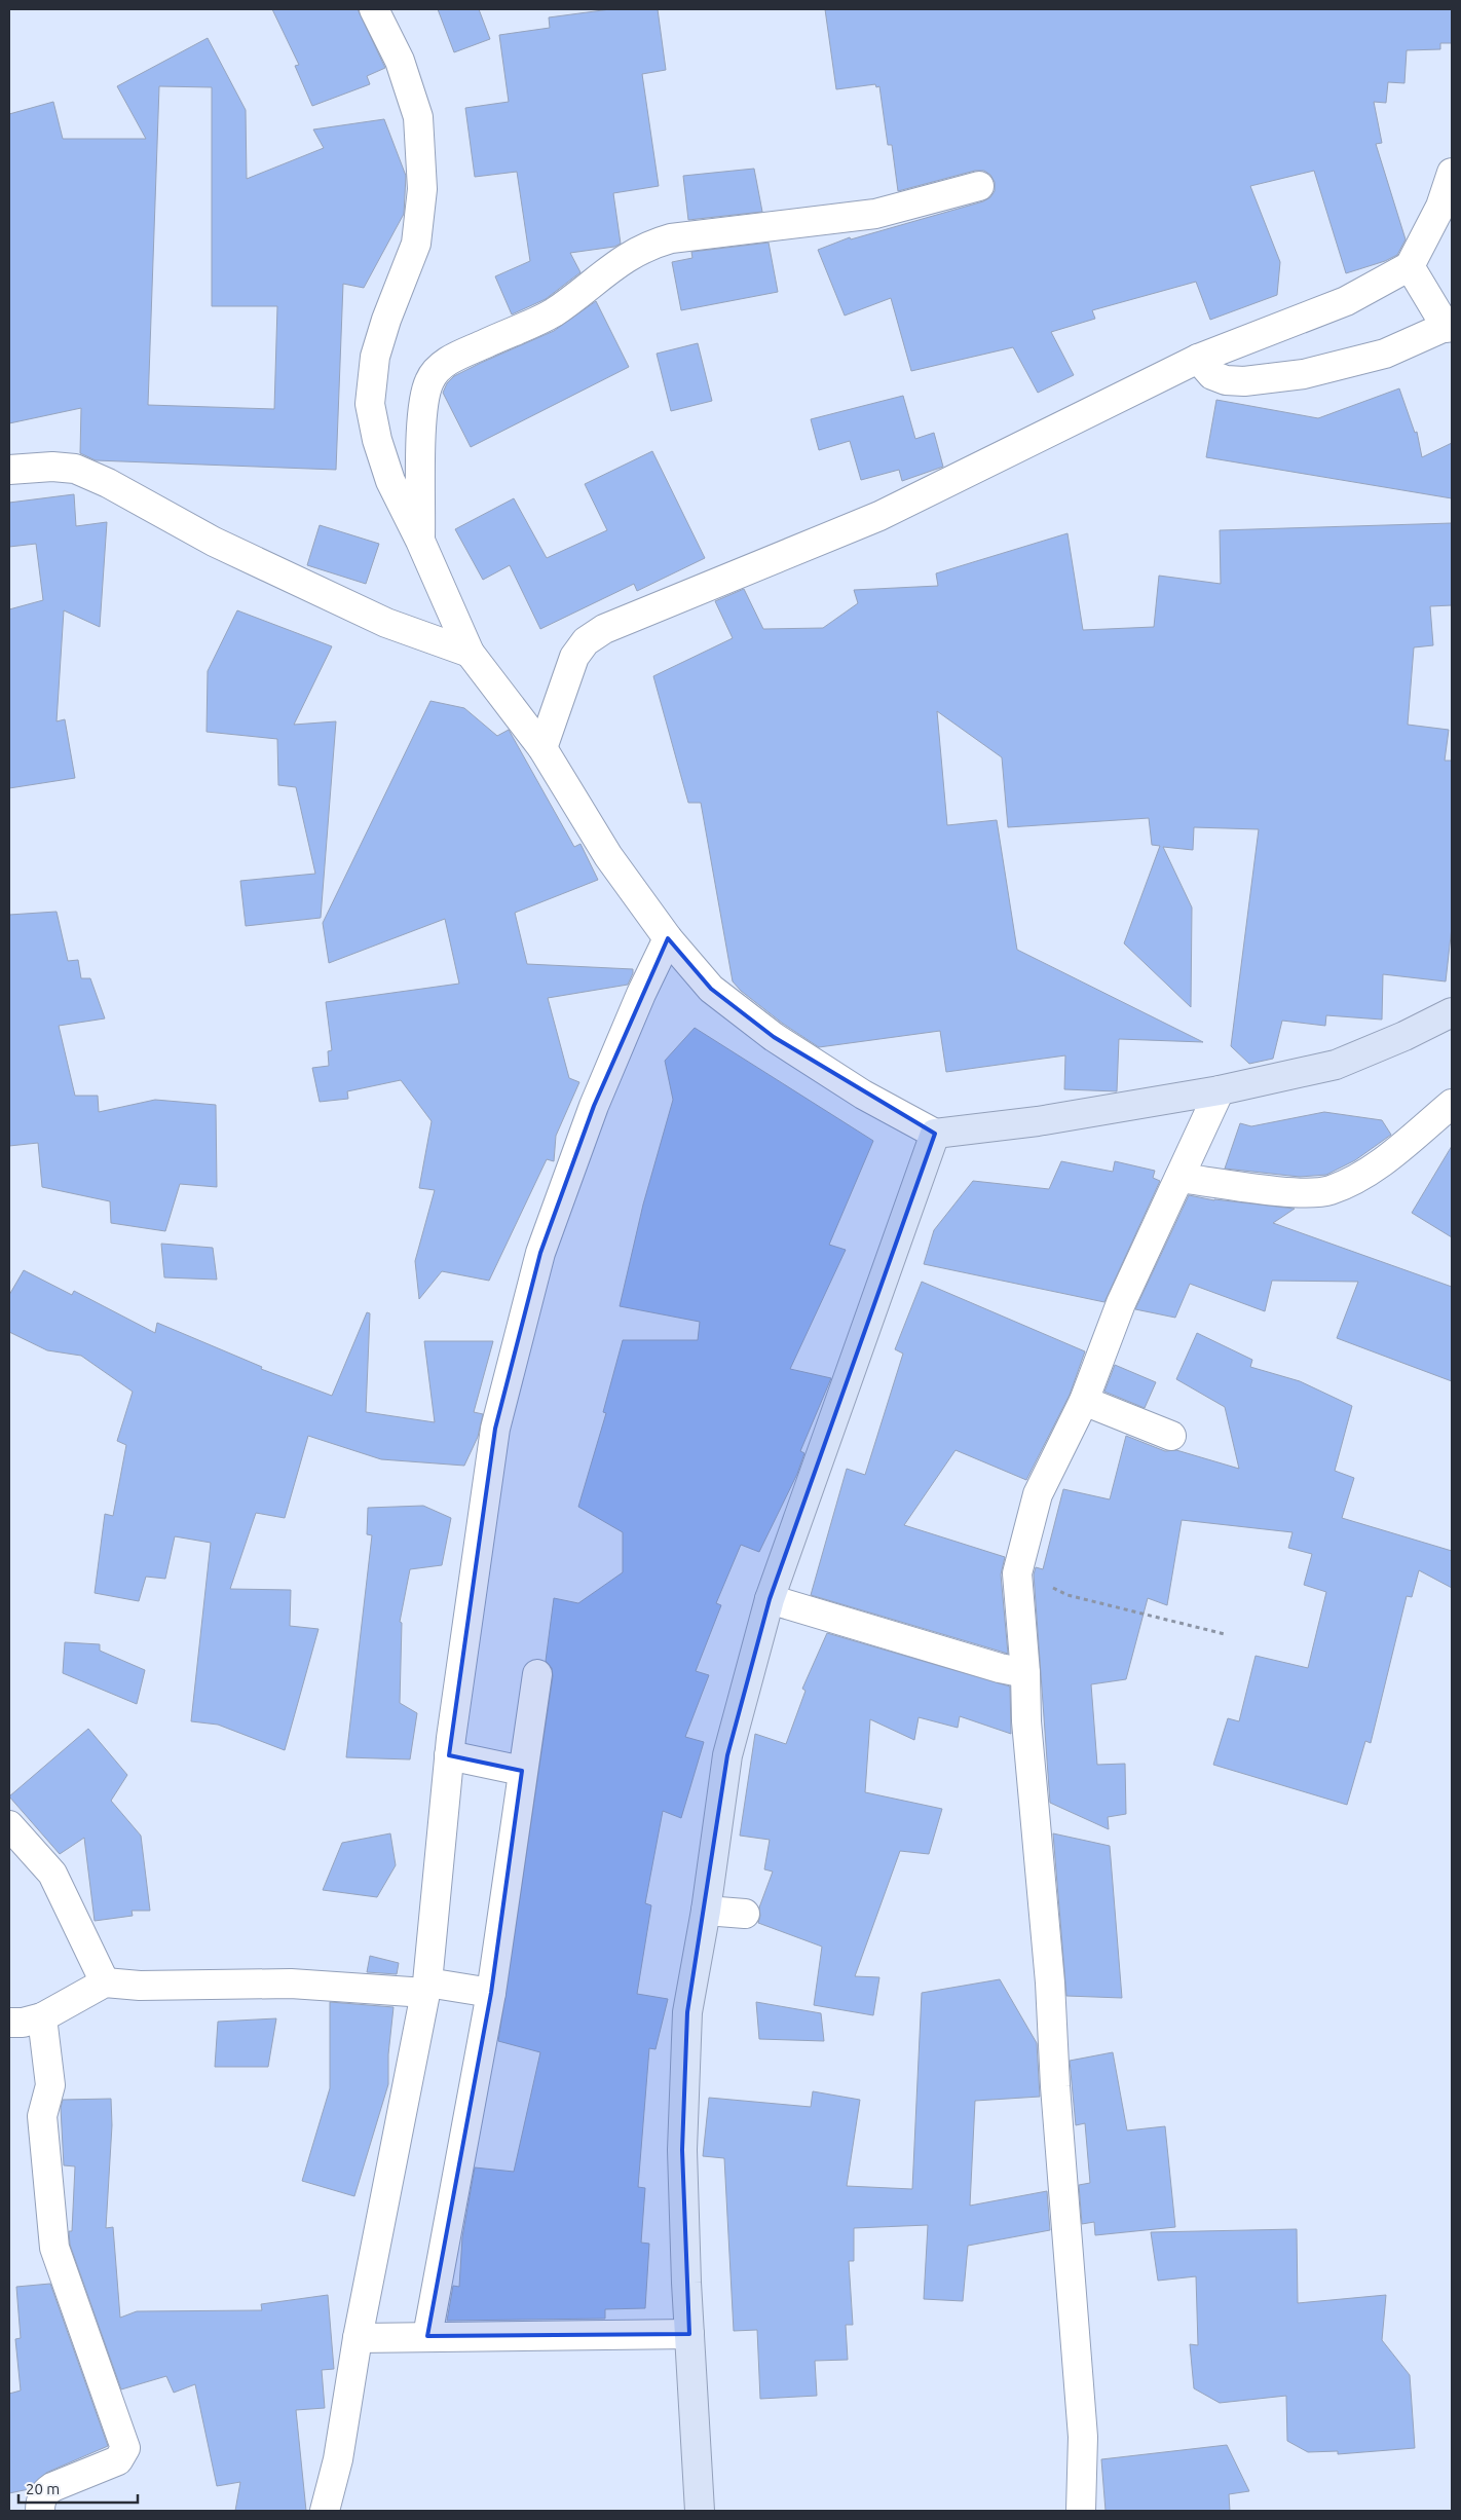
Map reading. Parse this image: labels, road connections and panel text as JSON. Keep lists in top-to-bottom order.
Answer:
{
  "scale_bar": "20 m"
}
